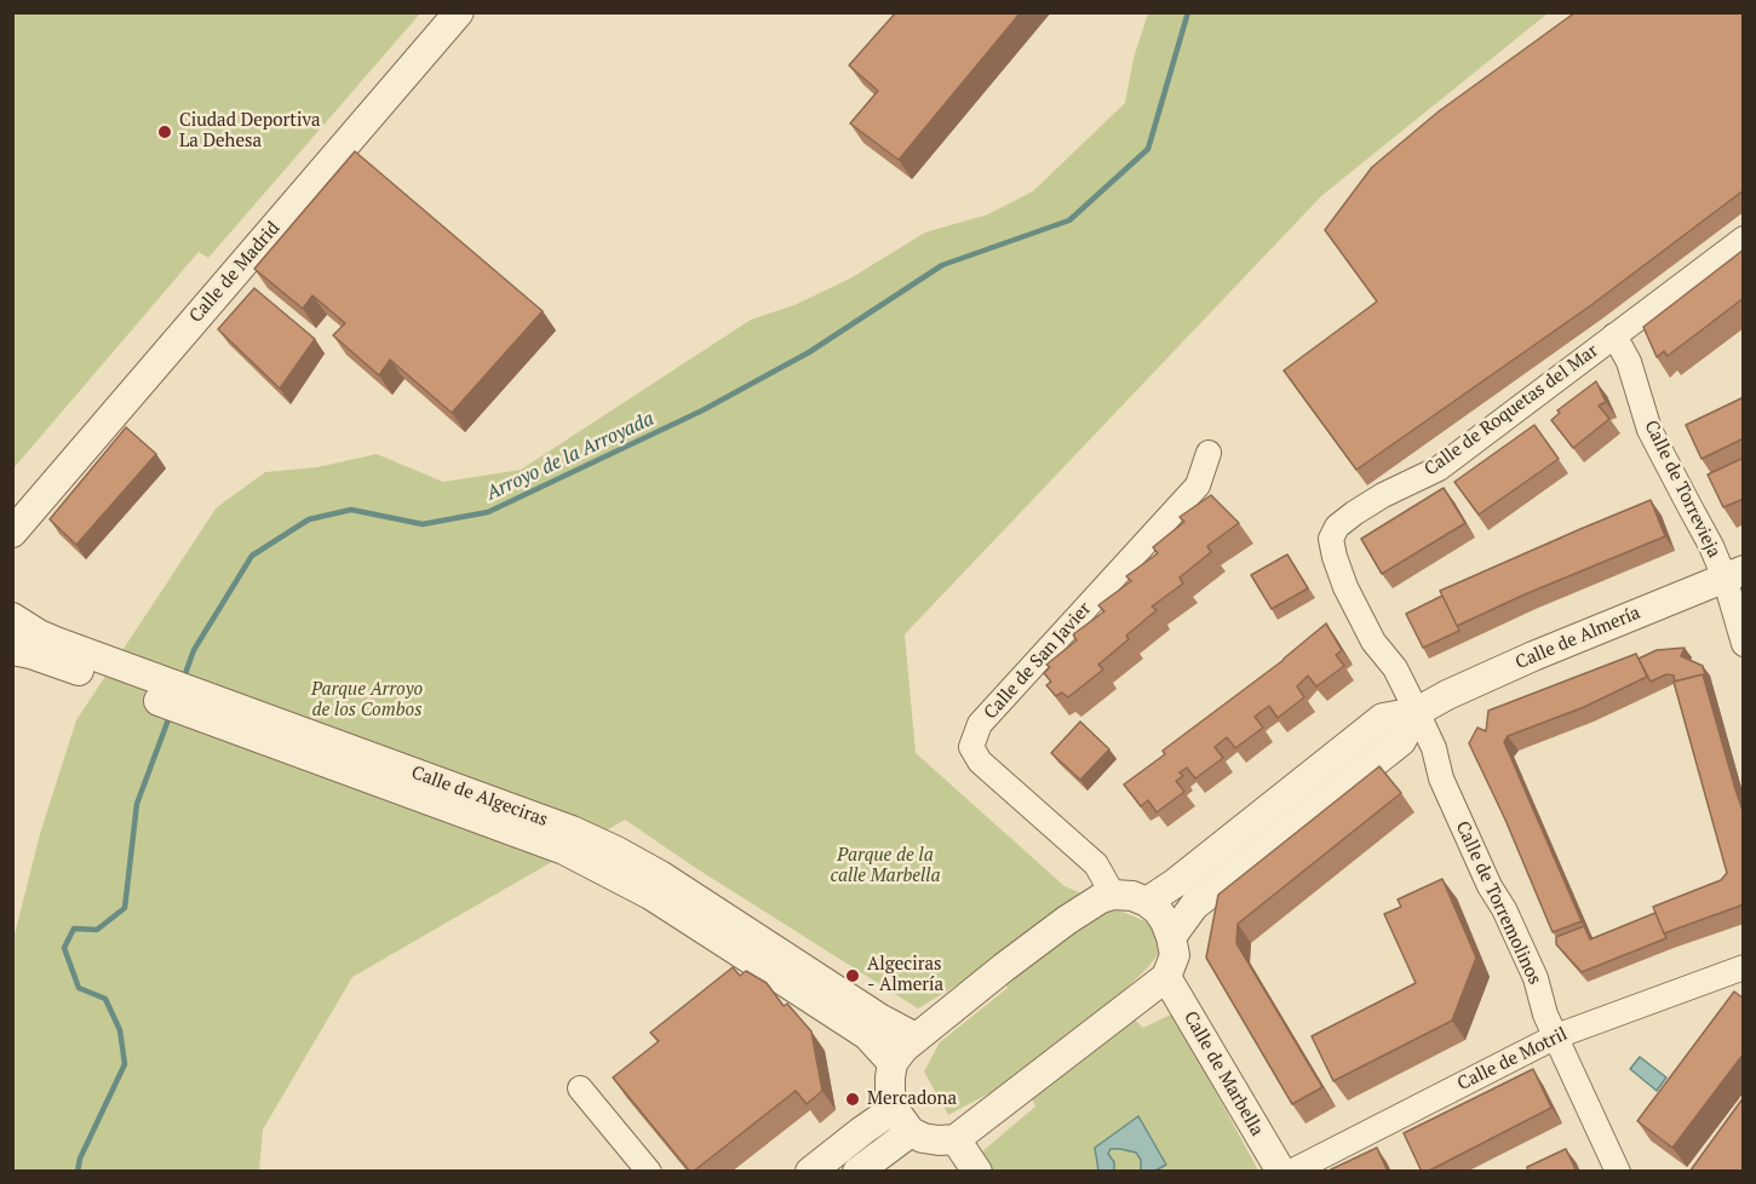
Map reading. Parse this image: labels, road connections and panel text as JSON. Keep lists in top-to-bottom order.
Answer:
{
  "streets": {
    "street": [
      "Calle de Madrid",
      "Calle de Roquetas del Mar",
      "Calle de Torrevieja",
      "Calle de Almería",
      "Calle de San Javier",
      "Calle de Algeciras",
      "Calle de Torremolinos",
      "Calle de Motril",
      "Calle de Marbella"
    ]
  },
  "crossings": [
    ["Calle de Roquetas del Mar", "Calle de Torrevieja"],
    ["Calle de Roquetas del Mar", "Calle de Almería"],
    ["Calle de Roquetas del Mar", "Calle de Torremolinos"],
    ["Calle de Torrevieja", "Calle de Almería"],
    ["Calle de Almería", "Calle de Torremolinos"],
    ["Calle de Torremolinos", "Calle de Motril"]
  ],
  "water": ["Arroyo de la Arroyada"],
  "parks": ["Parque Arroyo de los Combos", "Parque de la calle Marbella"],
  "places": ["Ciudad Deportiva La Dehesa", "Algeciras - Almería", "Mercadona"]
}
